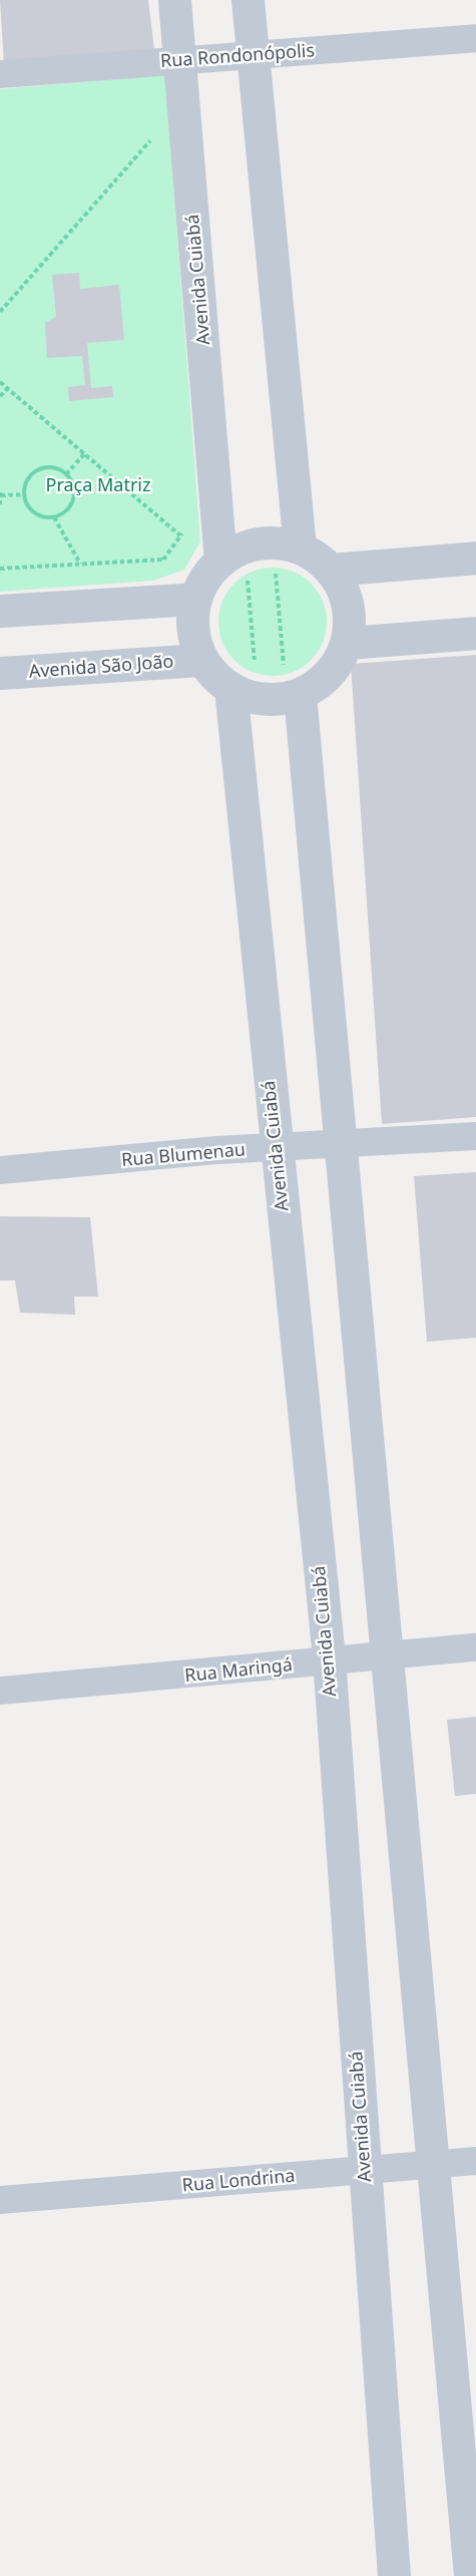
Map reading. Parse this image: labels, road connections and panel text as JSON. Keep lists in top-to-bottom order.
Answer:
{
  "streets": {
    "street": [
      "Rua Rondonópolis",
      "Avenida Cuiabá",
      "Avenida São João",
      "Rua Blumenau",
      "Rua Maringá",
      "Rua Londrina"
    ]
  },
  "crossings": [
    ["Rua Rondonópolis", "Avenida Cuiabá"],
    ["Avenida Cuiabá", "Avenida São João"],
    ["Avenida Cuiabá", "Rua Blumenau"],
    ["Avenida Cuiabá", "Rua Maringá"],
    ["Avenida Cuiabá", "Rua Londrina"]
  ],
  "parks": ["Praça Matriz"]
}
